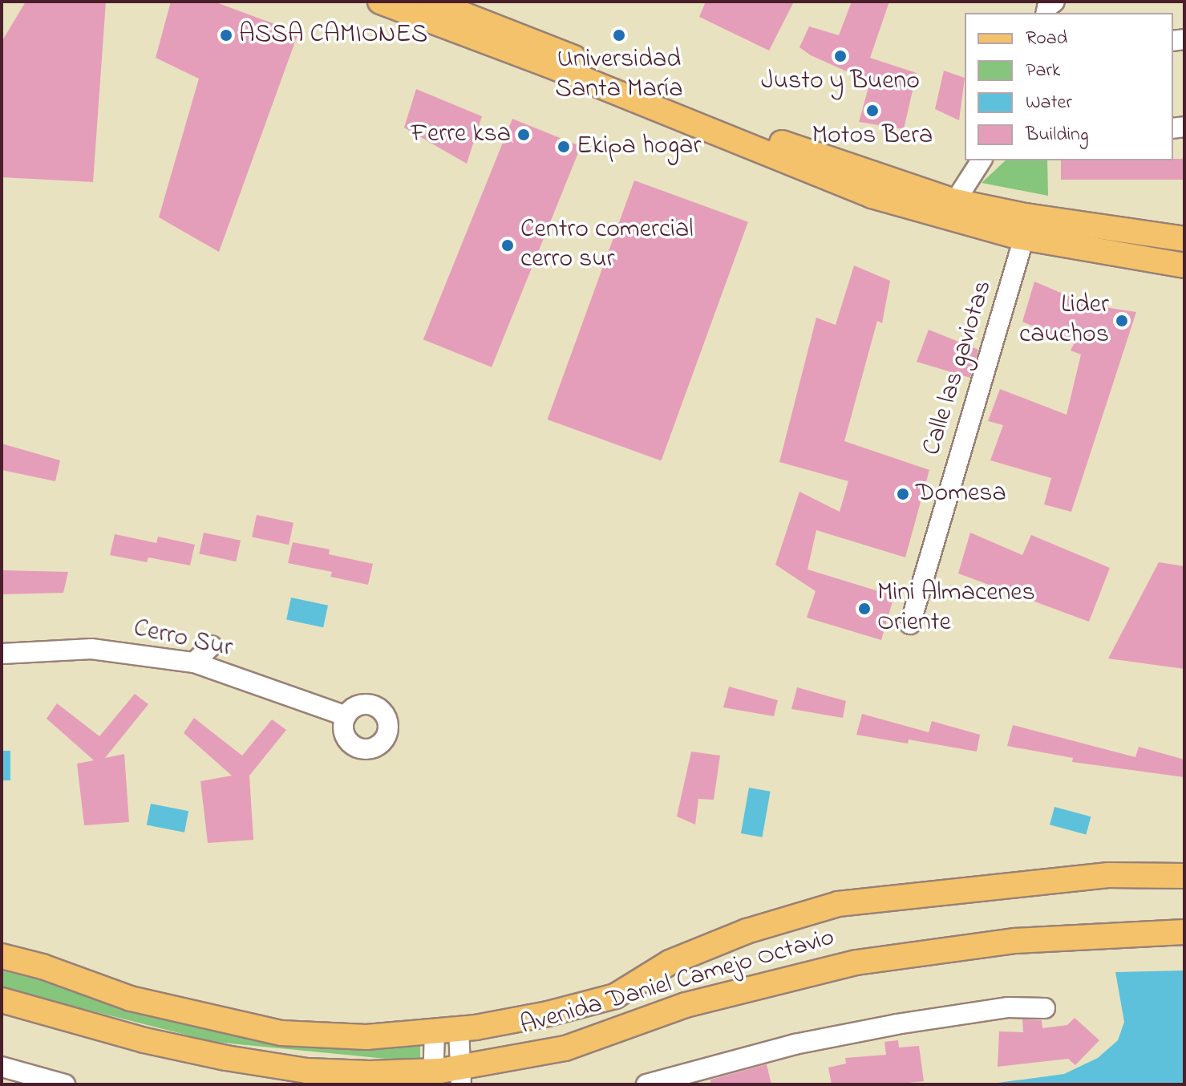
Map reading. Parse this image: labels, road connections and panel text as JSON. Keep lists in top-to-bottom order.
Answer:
{
  "streets": {
    "main road": ["Avenida Daniel Camejo Octavio"],
    "street": ["Calle las gaviotas", "Cerro Sur"]
  },
  "places": [
    "ASSA CAMIONES",
    "Universidad Santa María",
    "Justo y Bueno",
    "Motos Bera",
    "Ferre ksa",
    "Ekipa hogar",
    "Centro comercial cerro sur",
    "Lider cauchos",
    "Domesa",
    "Mini Almacenes Oriente"
  ],
  "legend": [
    "Road",
    "Park",
    "Water",
    "Building"
  ]
}
